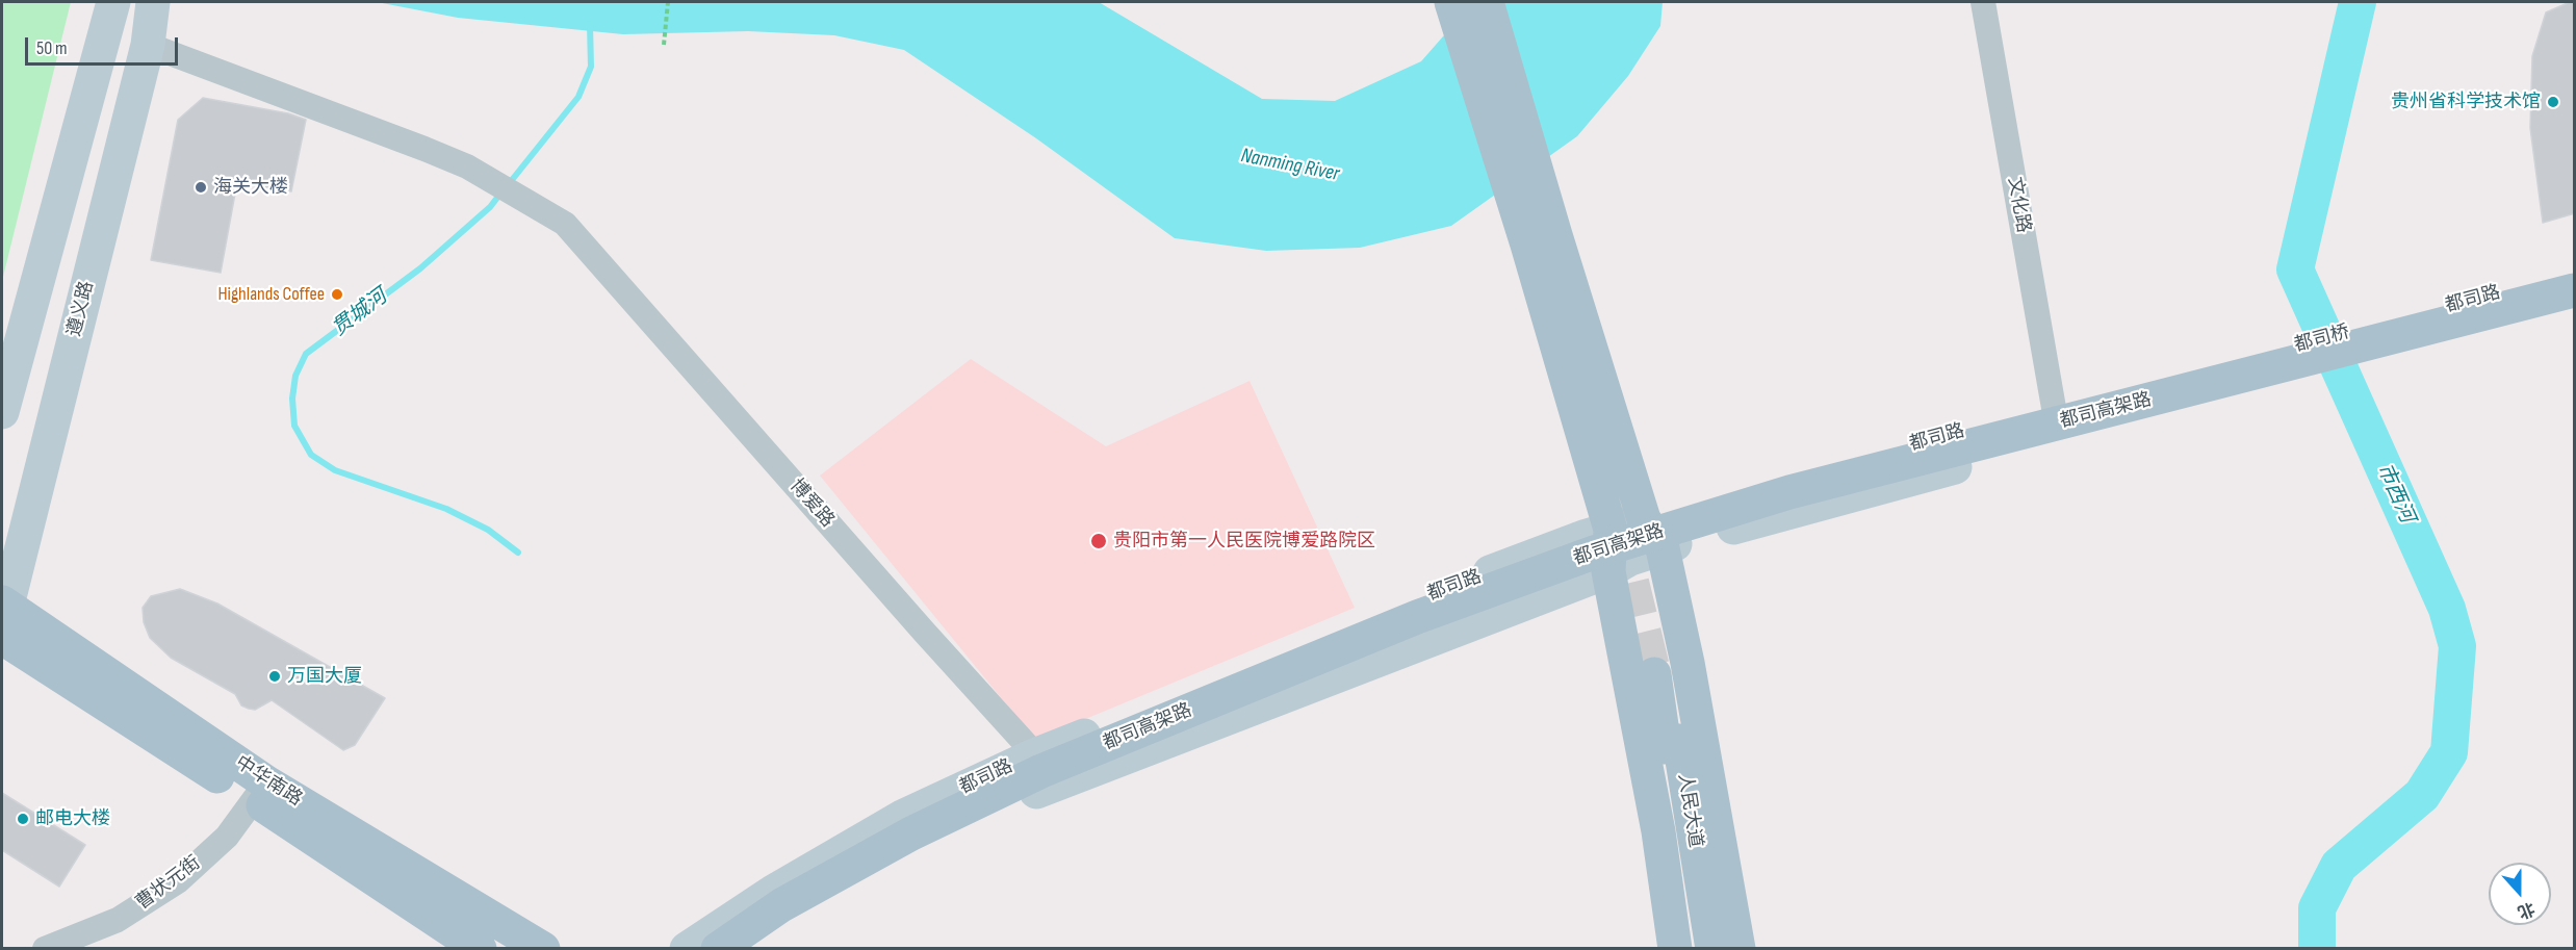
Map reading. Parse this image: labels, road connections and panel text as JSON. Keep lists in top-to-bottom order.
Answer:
{
  "streets": {
    "main road": [
      "都司路",
      "遵义路",
      "都司桥",
      "都司高架路",
      "中华南路",
      "人民大道"
    ],
    "street": ["文化路", "博爱路", "曹状元街"]
  },
  "crossings": [
    ["文化路", "都司路"],
    ["都司路", "都司桥"],
    ["都司路", "博爱路"],
    ["遵义路", "博爱路"],
    ["遵义路", "中华南路"],
    ["中华南路", "曹状元街"]
  ],
  "water": ["Nanming River", "贯城河", "市西河"],
  "places": [
    "贵州省科学技术馆",
    "海关大楼",
    "Highlands Coffee",
    "贵阳市第一人民医院博爱路院区",
    "万国大厦",
    "邮电大楼"
  ],
  "scale_bar": "50 m",
  "north": "bottom"
}
